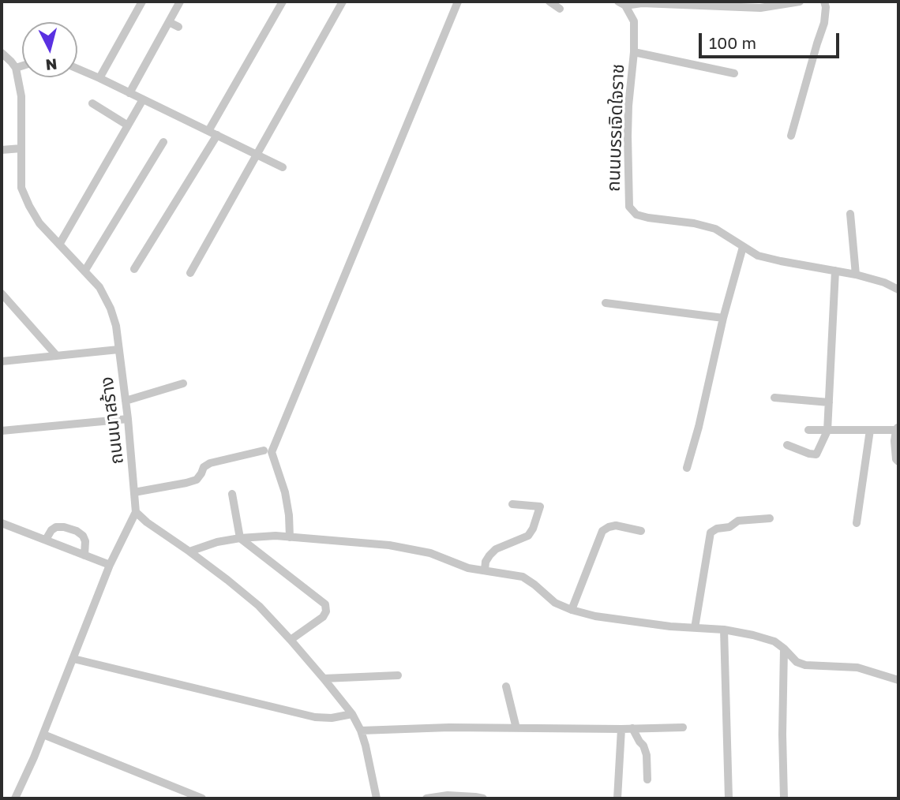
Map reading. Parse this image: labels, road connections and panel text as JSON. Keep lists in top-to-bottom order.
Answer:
{
  "streets": {
    "street": ["ถนนบรรเจิดใจราช", "ถนนนาสร้าง"]
  },
  "scale_bar": "100 m",
  "north": "bottom"
}
